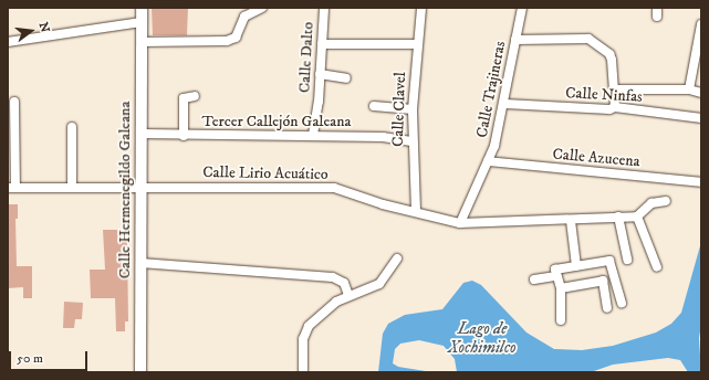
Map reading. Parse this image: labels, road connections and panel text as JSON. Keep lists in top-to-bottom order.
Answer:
{
  "streets": {
    "street": [
      "Calle Dalto",
      "Calle Trajineras",
      "Calle Ninfas",
      "Calle Clavel",
      "Tercer Callejón Galeana",
      "Calle Azucena",
      "Calle Lirio Acuático",
      "Calle Hermenegildo Galeana"
    ]
  },
  "crossings": [
    ["Calle Dalto", "Tercer Callejón Galeana"],
    ["Calle Trajineras", "Calle Ninfas"],
    ["Calle Trajineras", "Calle Azucena"],
    ["Calle Trajineras", "Calle Lirio Acuático"],
    ["Calle Clavel", "Tercer Callejón Galeana"],
    ["Calle Clavel", "Calle Lirio Acuático"],
    ["Tercer Callejón Galeana", "Calle Hermenegildo Galeana"],
    ["Calle Lirio Acuático", "Calle Hermenegildo Galeana"]
  ],
  "water": ["Lago de Xochimilco"],
  "scale_bar": "50 m",
  "north": "right"
}
